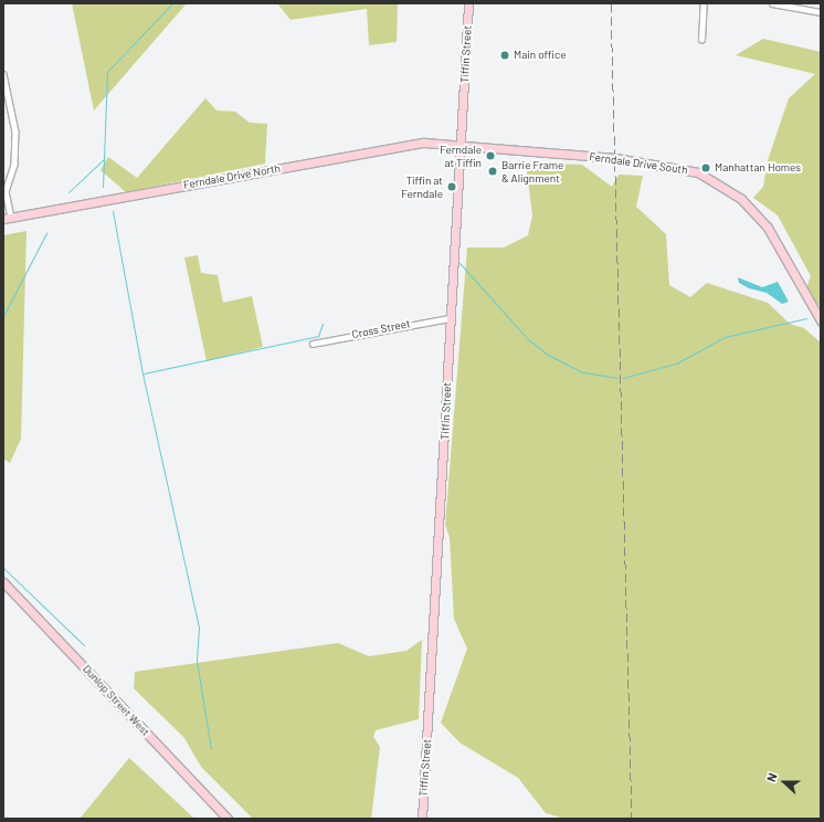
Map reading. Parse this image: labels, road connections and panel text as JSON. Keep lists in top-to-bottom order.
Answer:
{
  "streets": {
    "main road": [
      "Tiffin Street",
      "Ferndale Drive South",
      "Ferndale Drive North",
      "Dunlop Street West"
    ],
    "street": ["Cross Street"]
  },
  "crossings": [
    ["Tiffin Street", "Ferndale Drive South"],
    ["Tiffin Street", "Ferndale Drive North"],
    ["Tiffin Street", "Cross Street"],
    ["Ferndale Drive South", "Ferndale Drive North"]
  ],
  "places": [
    "Main office",
    "Ferndale at Tiffin",
    "Manhattan Homes",
    "Barrie Frame & Alignment",
    "Tiffin at Ferndale"
  ],
  "north": "left"
}
